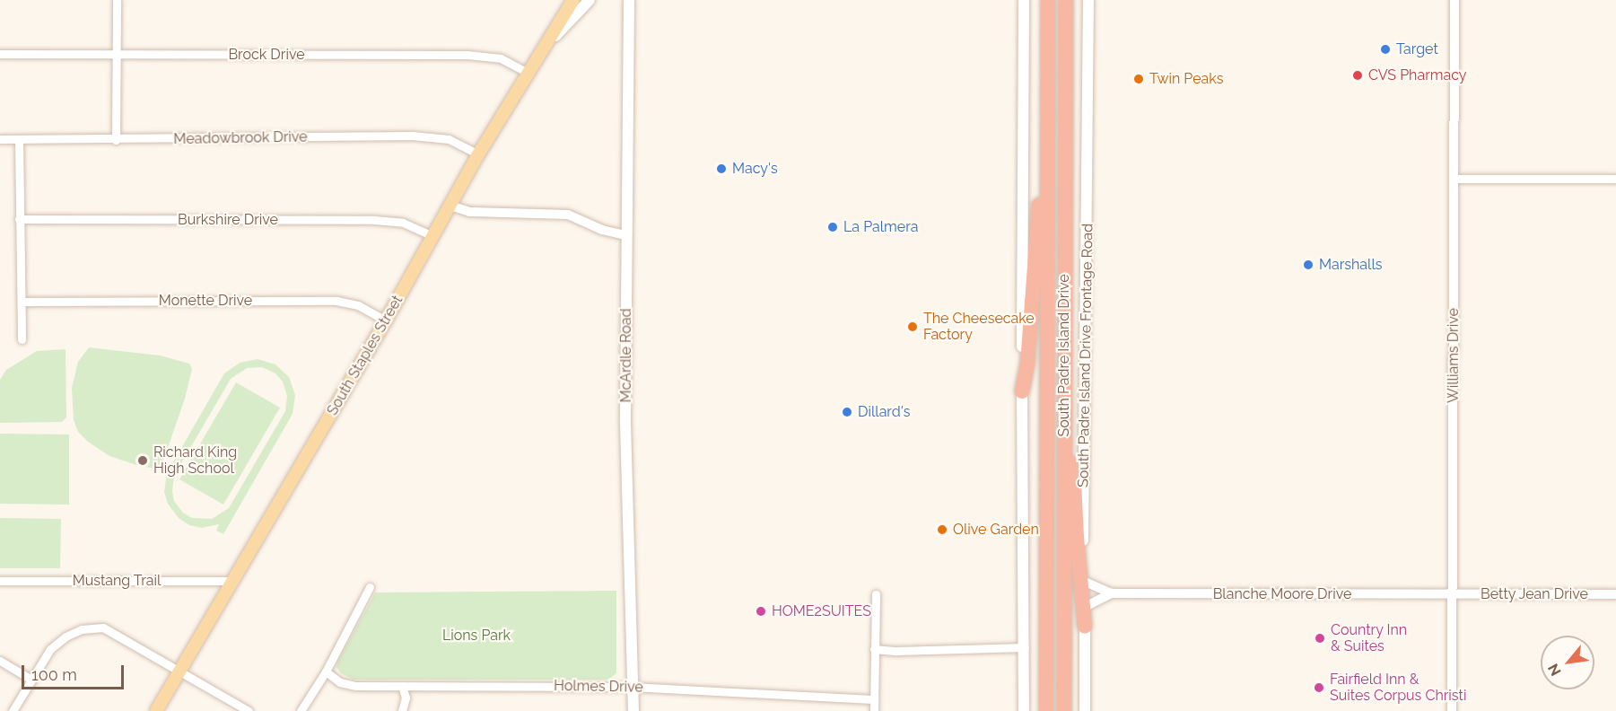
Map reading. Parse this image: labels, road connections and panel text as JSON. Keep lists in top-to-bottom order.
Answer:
{
  "streets": {
    "highway": ["South Padre Island Drive"],
    "main road": ["South Staples Street", "McArdle Road", "South Padre Island Drive Frontage Road"],
    "street": [
      "Brock Drive",
      "Meadowbrook Drive",
      "Burkshire Drive",
      "Monette Drive",
      "Williams Drive",
      "Mustang Trail",
      "Blanche Moore Drive",
      "Betty Jean Drive",
      "Holmes Drive"
    ]
  },
  "crossings": [
    ["Brock Drive", "South Staples Street"],
    ["Meadowbrook Drive", "South Staples Street"],
    ["Burkshire Drive", "South Staples Street"],
    ["Monette Drive", "South Staples Street"],
    ["South Staples Street", "Mustang Trail"],
    ["McArdle Road", "Holmes Drive"],
    ["South Padre Island Drive Frontage Road", "Blanche Moore Drive"],
    ["Williams Drive", "Blanche Moore Drive"],
    ["Williams Drive", "Betty Jean Drive"],
    ["Blanche Moore Drive", "Betty Jean Drive"]
  ],
  "parks": ["Lions Park"],
  "places": [
    "Target",
    "CVS Pharmacy",
    "Twin Peaks",
    "Macy's",
    "La Palmera",
    "Marshalls",
    "The Cheesecake Factory",
    "Dillard's",
    "Richard King High School",
    "Olive Garden",
    "HOME2SUITES",
    "Country Inn & Suites",
    "Fairfield Inn & Suites Corpus Christi"
  ],
  "scale_bar": "100 m",
  "north": "bottom left"
}
